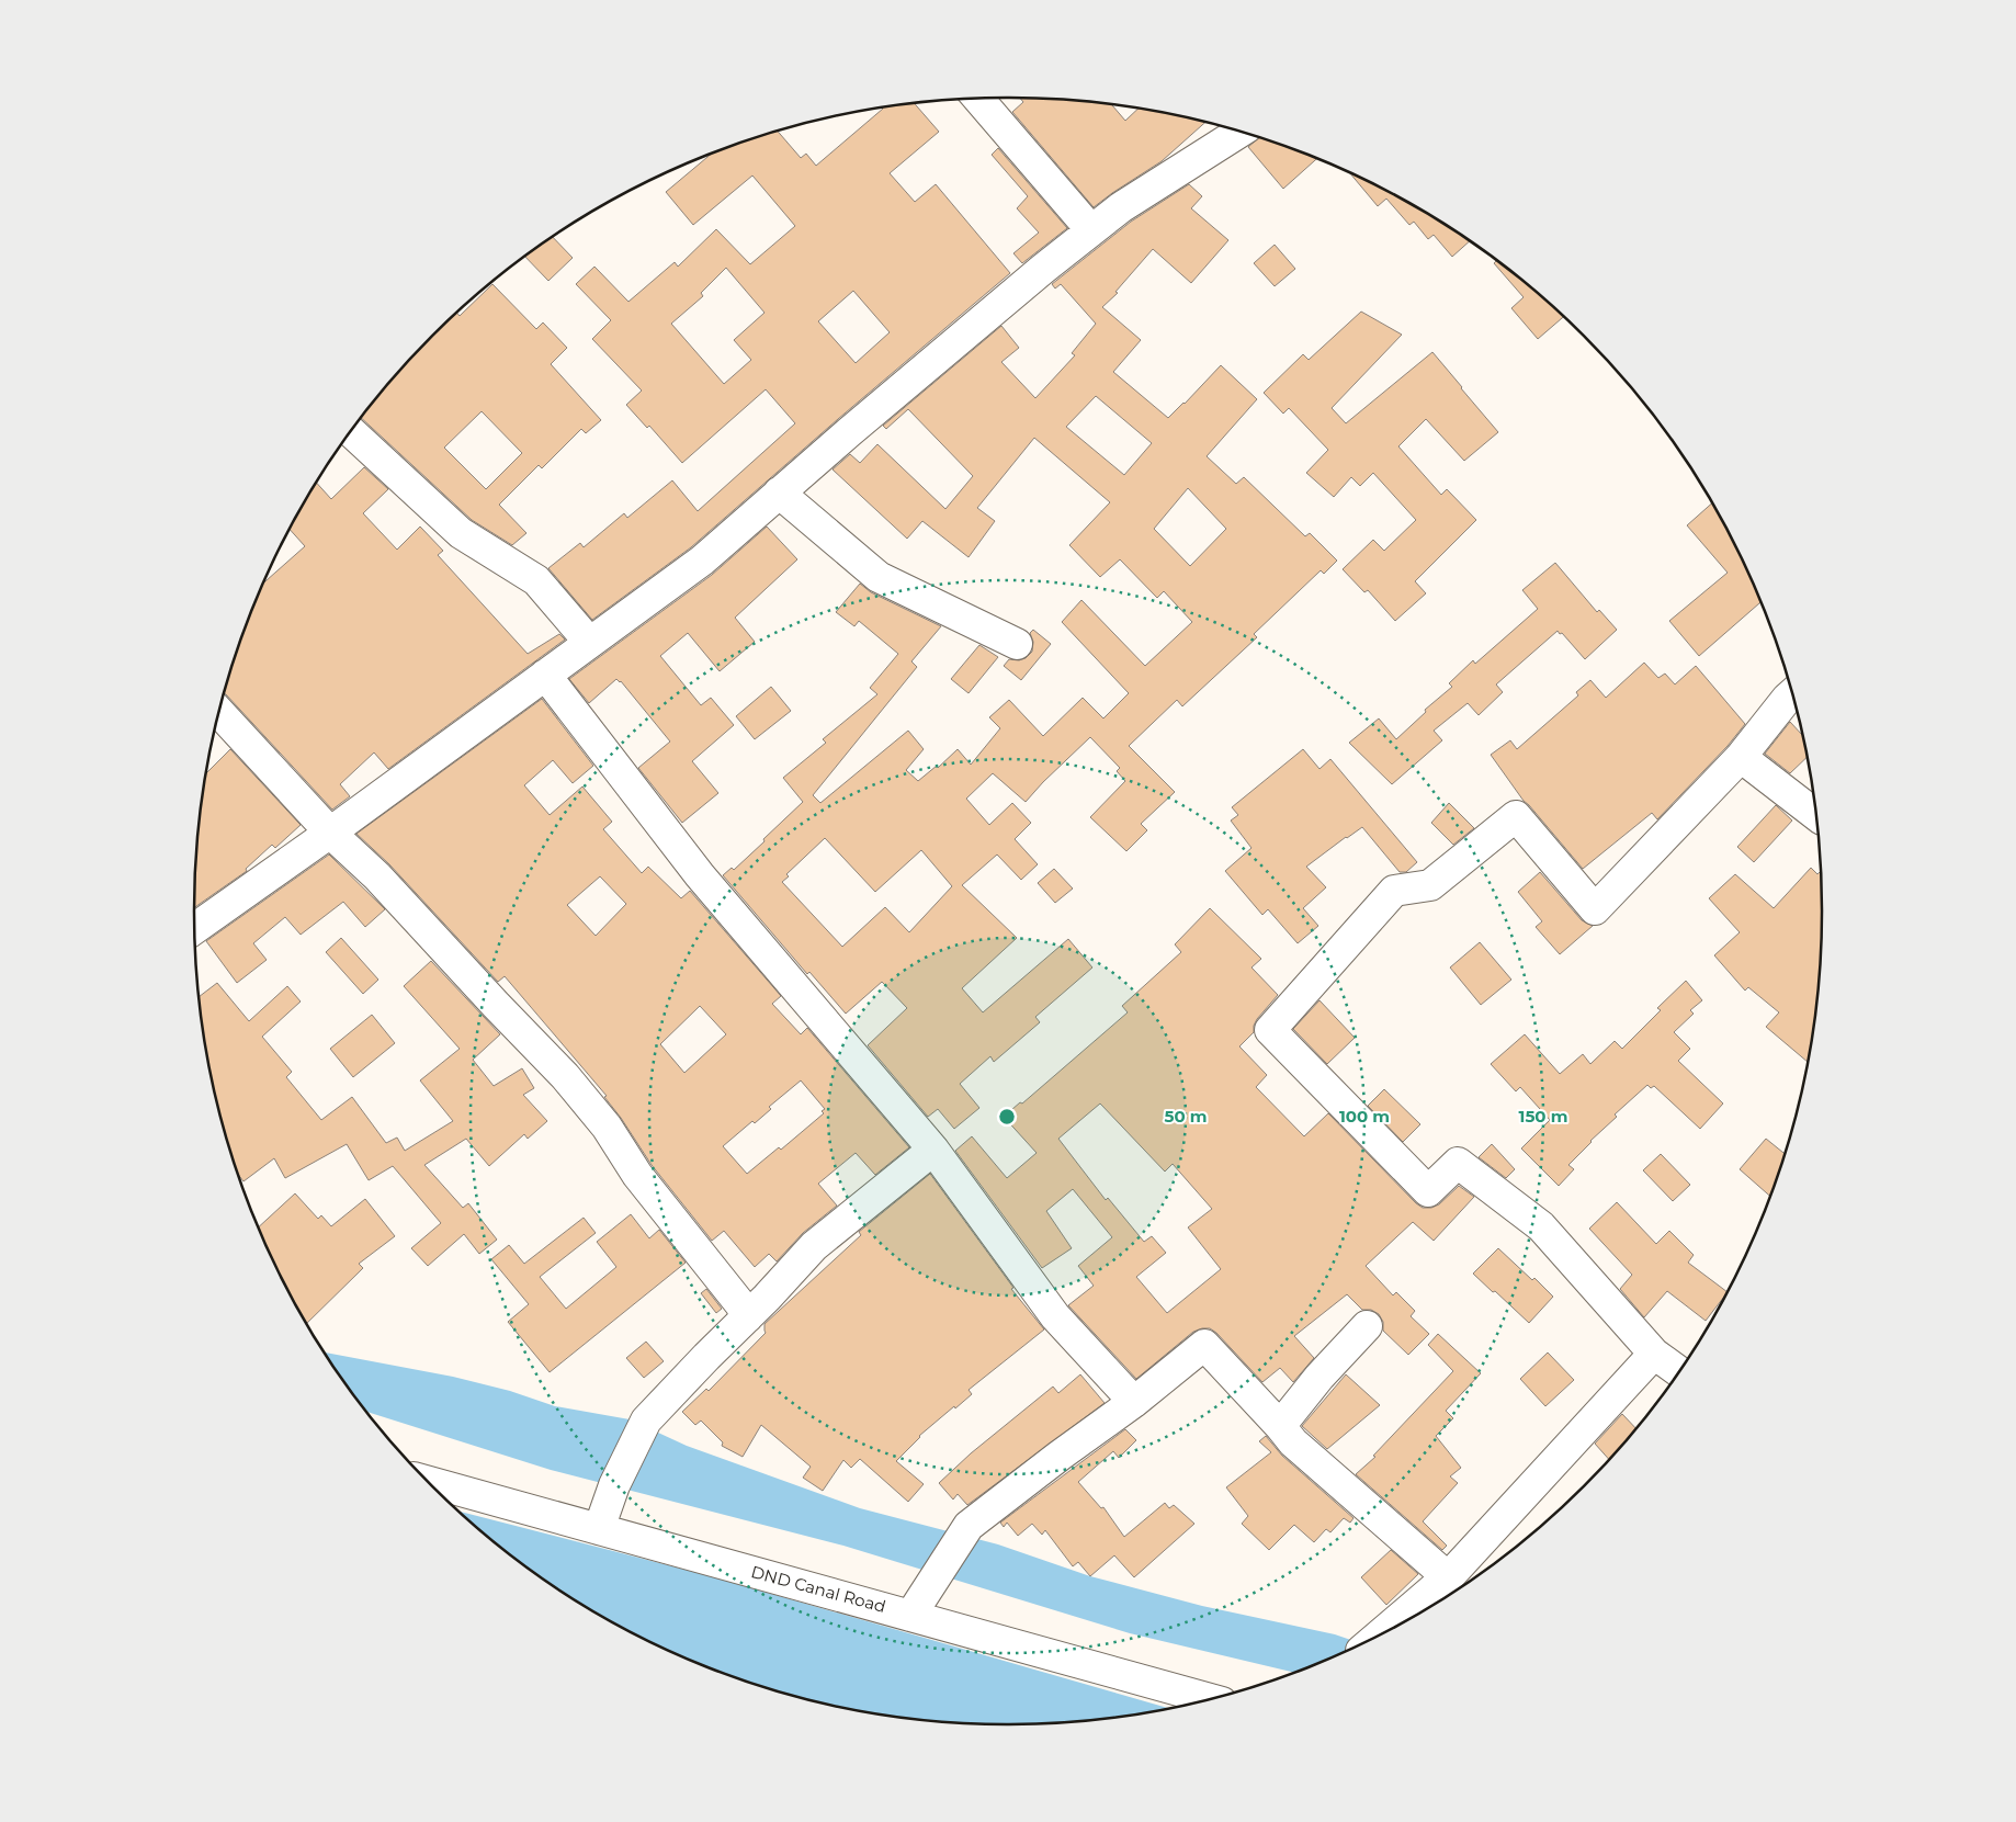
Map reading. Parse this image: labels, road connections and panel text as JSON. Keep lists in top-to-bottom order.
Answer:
{
  "streets": {
    "street": ["DND Canal Road"]
  },
  "rings": ["50 m", "100 m", "150 m"]
}
